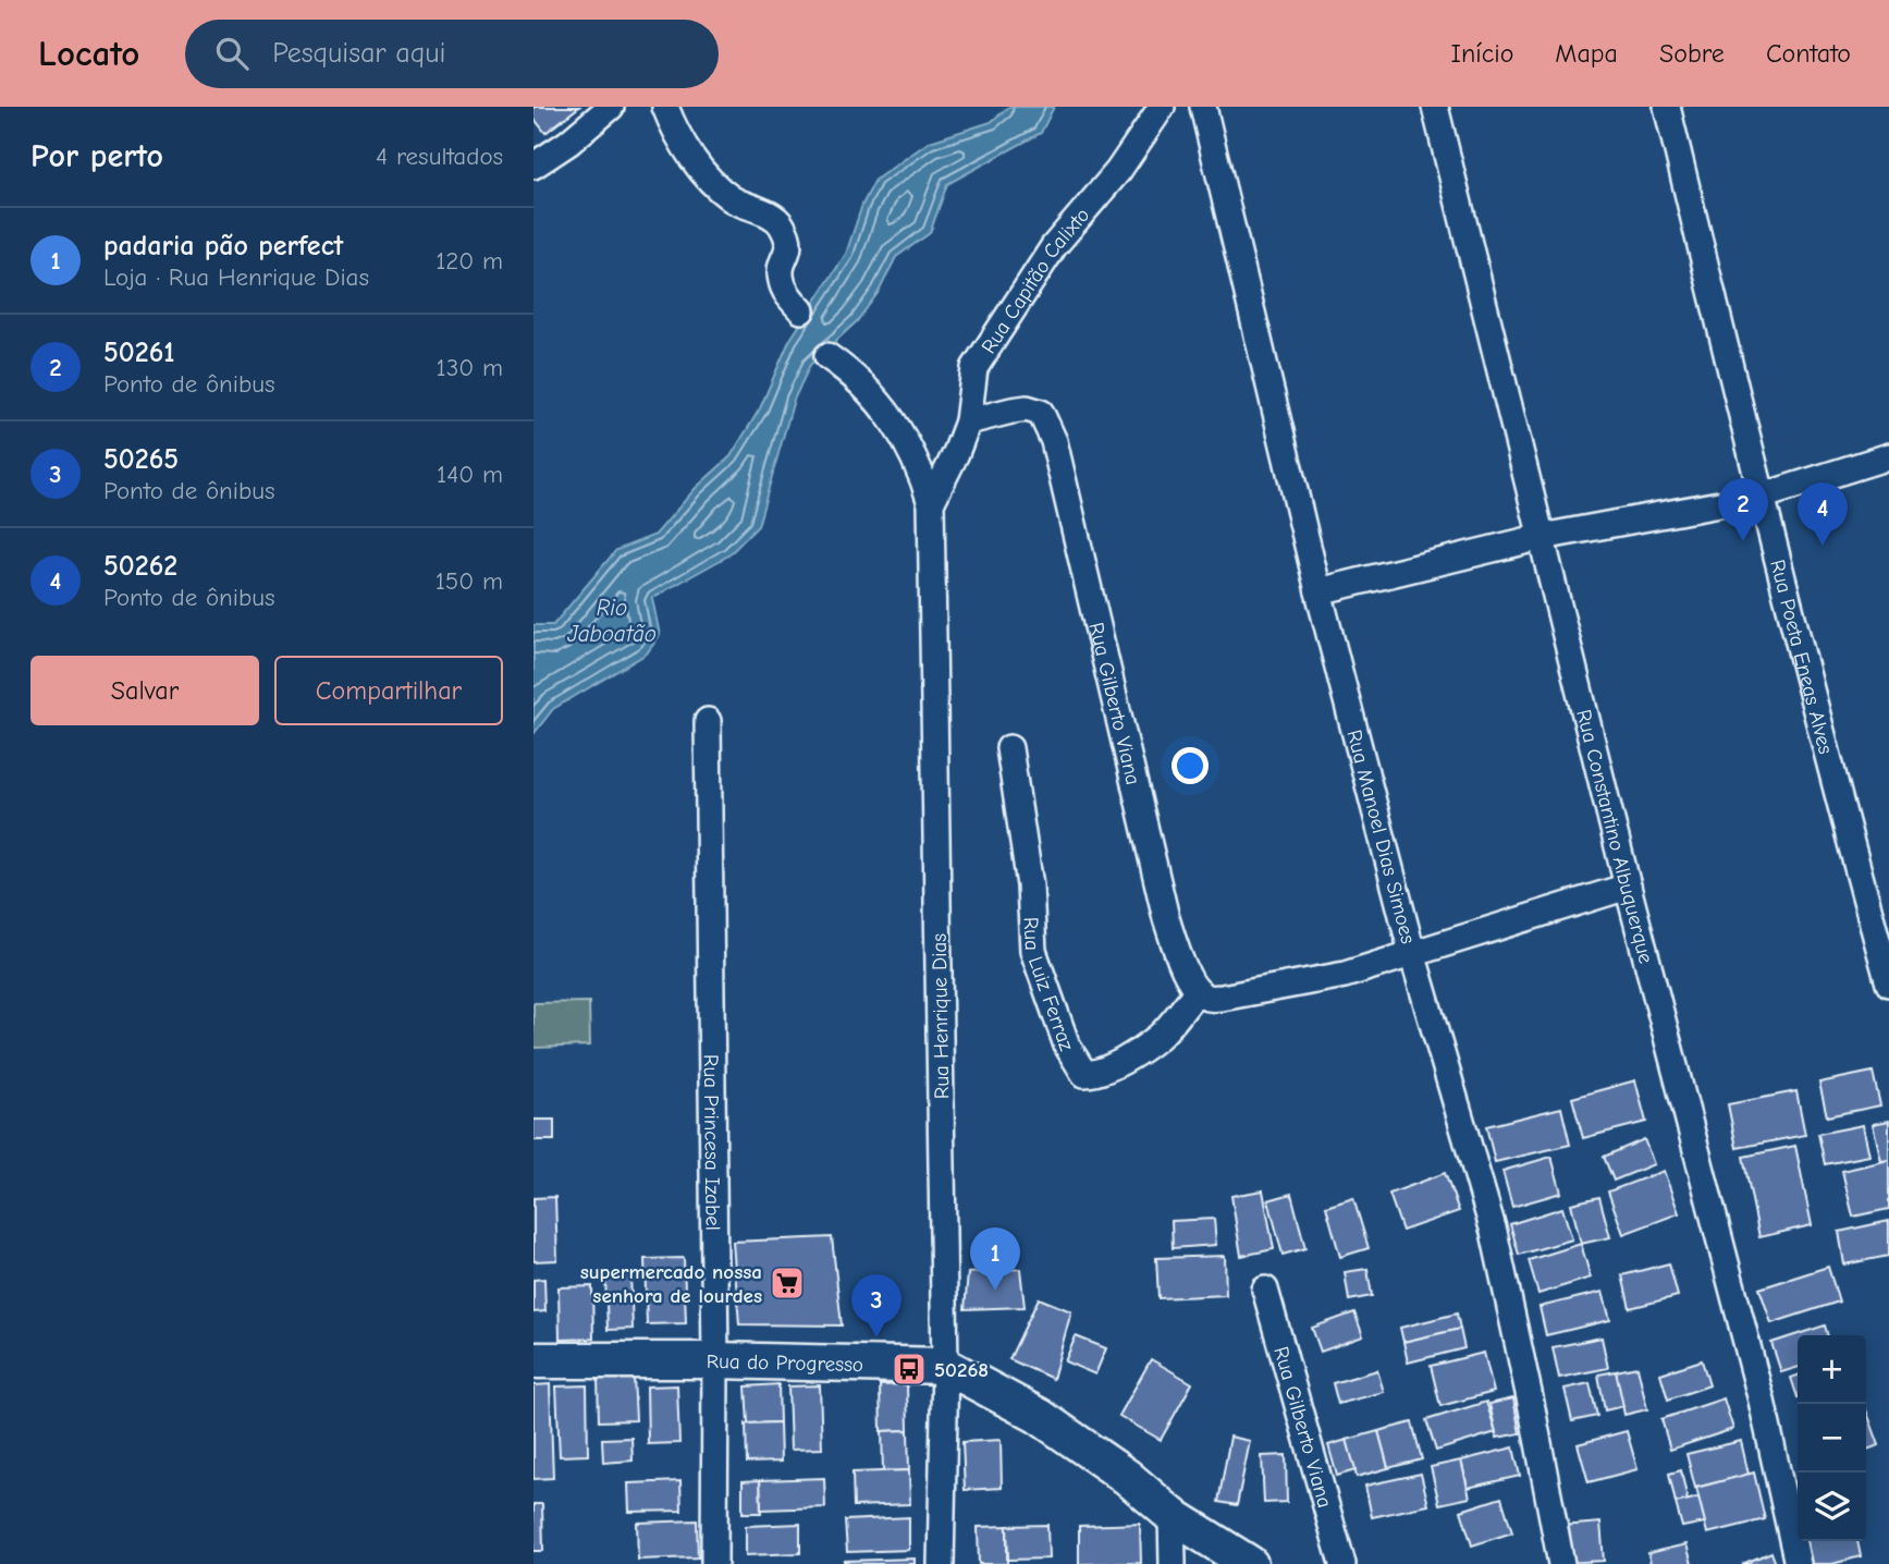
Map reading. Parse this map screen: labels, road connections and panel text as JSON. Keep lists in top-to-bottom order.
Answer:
{
  "streets": {
    "street": [
      "Rua Capitão Calixto",
      "Rua Poeta Eneas Alves",
      "Rua Gilberto Viana",
      "Rua Manoel Dias Simoes",
      "Rua Constantino Albuquerque",
      "Rua Luiz Ferraz",
      "Rua Henrique Dias",
      "Rua Princesa Izabel",
      "Rua do Progresso"
    ]
  },
  "crossings": [
    ["Rua Capitão Calixto", "Rua Gilberto Viana"],
    ["Rua Capitão Calixto", "Rua Henrique Dias"],
    ["Rua Gilberto Viana", "Rua Luiz Ferraz"],
    ["Rua Henrique Dias", "Rua do Progresso"],
    ["Rua Princesa Izabel", "Rua do Progresso"]
  ],
  "water": ["Rio Jaboatão"],
  "places": {
    "supermarket": ["supermercado nossa senhora de lourdes"],
    "bus stop": ["50268"]
  },
  "page": {
    "header": "Locato",
    "search": "Pesquisar aqui",
    "nav": [
      "Início",
      "Mapa",
      "Sobre",
      "Contato"
    ],
    "heading": ["Por perto", "4 resultados"],
    "list": [
      {
        "mark": "1",
        "name": "padaria pão perfect",
        "note": "Loja · Rua Henrique Dias",
        "value": "120 m"
      },
      {
        "mark": "2",
        "name": "50261",
        "note": "Ponto de ônibus",
        "value": "130 m"
      },
      {
        "mark": "3",
        "name": "50265",
        "note": "Ponto de ônibus",
        "value": "140 m"
      },
      {
        "mark": "4",
        "name": "50262",
        "note": "Ponto de ônibus",
        "value": "150 m"
      }
    ],
    "pins": [
      "2",
      "4",
      "1",
      "3"
    ],
    "buttons": ["Salvar", "Compartilhar"],
    "map_buttons": ["+", "−"]
  }
}
